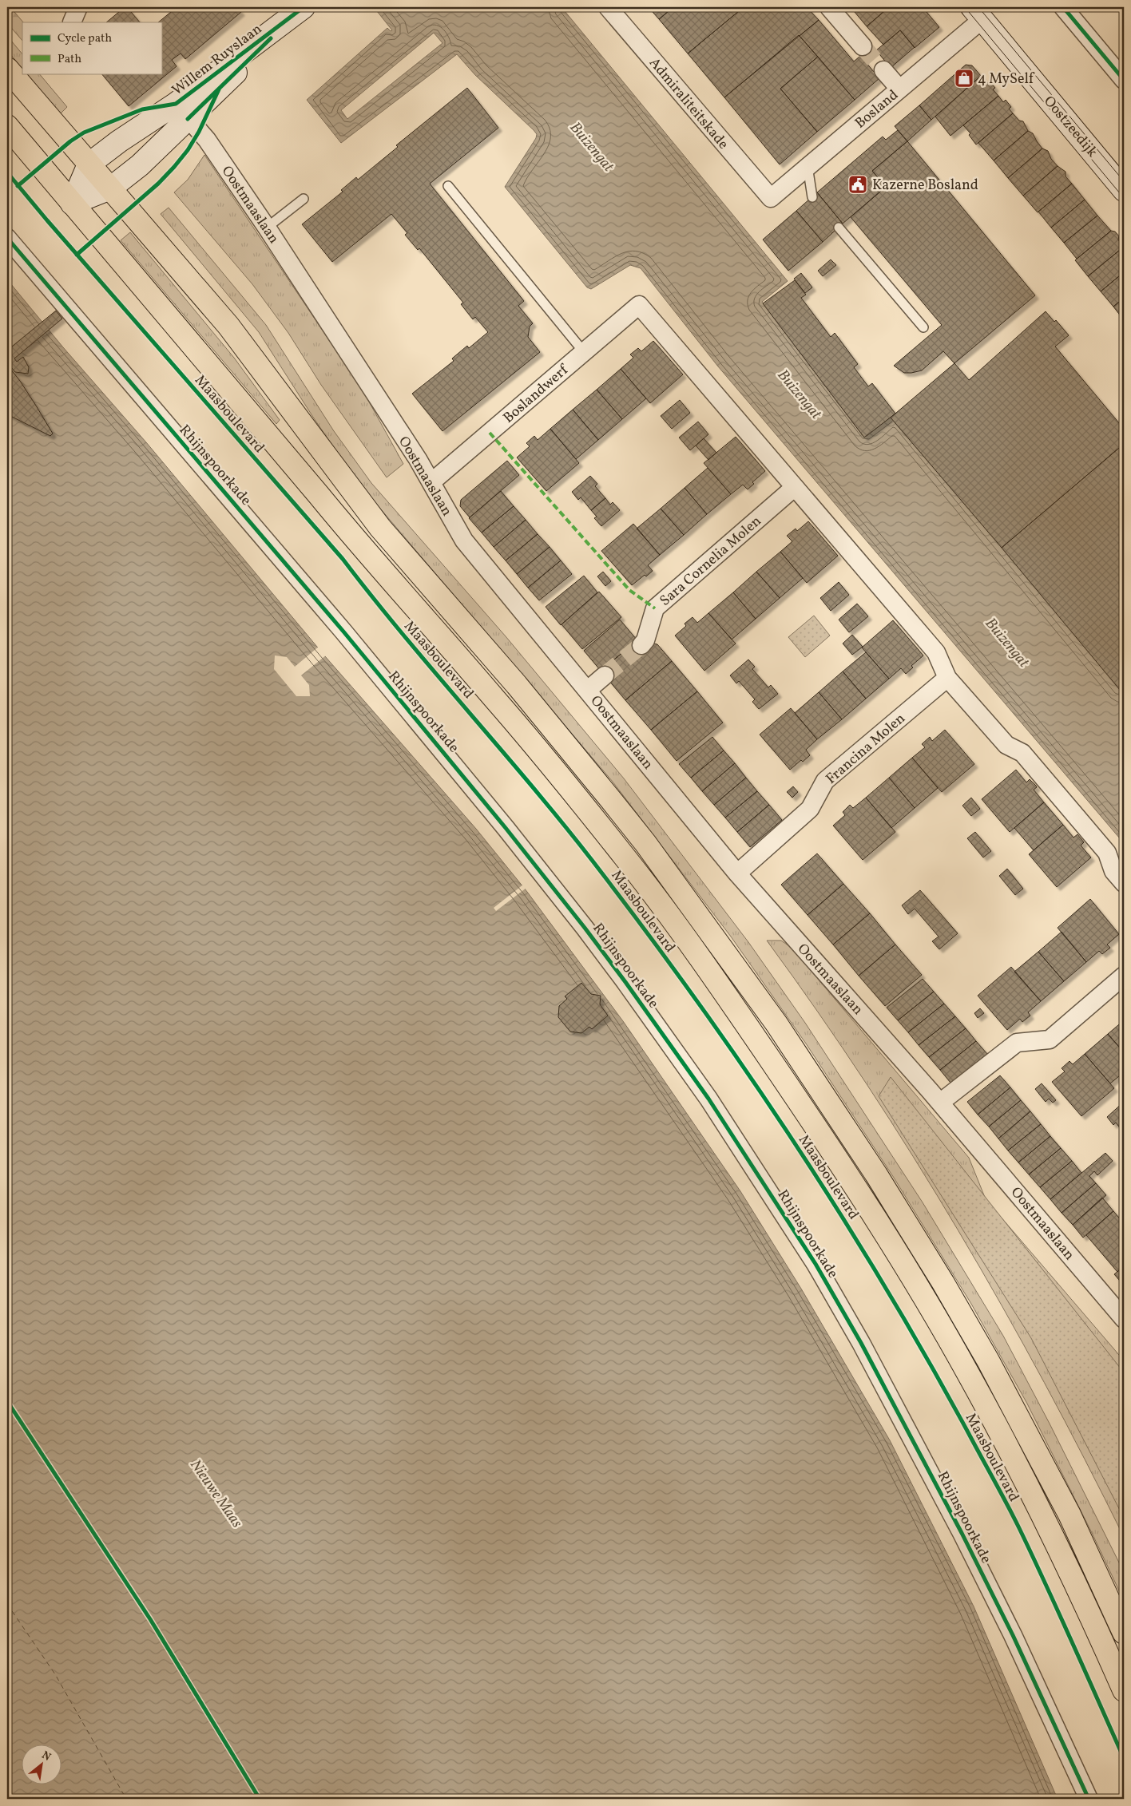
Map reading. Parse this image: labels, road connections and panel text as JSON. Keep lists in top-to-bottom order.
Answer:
{
  "streets": {
    "main road": ["Maasboulevard"],
    "street": [
      "Willem Ruyslaan",
      "Admiraliteitskade",
      "Bosland",
      "Oostzeedijk",
      "Oostmaaslaan",
      "Boslandwerf",
      "Rhijnspoorkade",
      "Sara Cornelia Molen",
      "Francina Molen"
    ]
  },
  "crossings": [
    ["Willem Ruyslaan", "Oostmaaslaan"],
    ["Willem Ruyslaan", "Maasboulevard"],
    ["Admiraliteitskade", "Bosland"],
    ["Bosland", "Oostzeedijk"],
    ["Oostmaaslaan", "Boslandwerf"],
    ["Oostmaaslaan", "Francina Molen"],
    ["Boslandwerf", "Sara Cornelia Molen"]
  ],
  "water": ["Buizengat", "Nieuwe Maas"],
  "places": {
    "shop": ["4 MySelf"],
    "public building": ["Kazerne Bosland"]
  },
  "legend": ["Cycle path", "Path"],
  "north": "top right"
}
